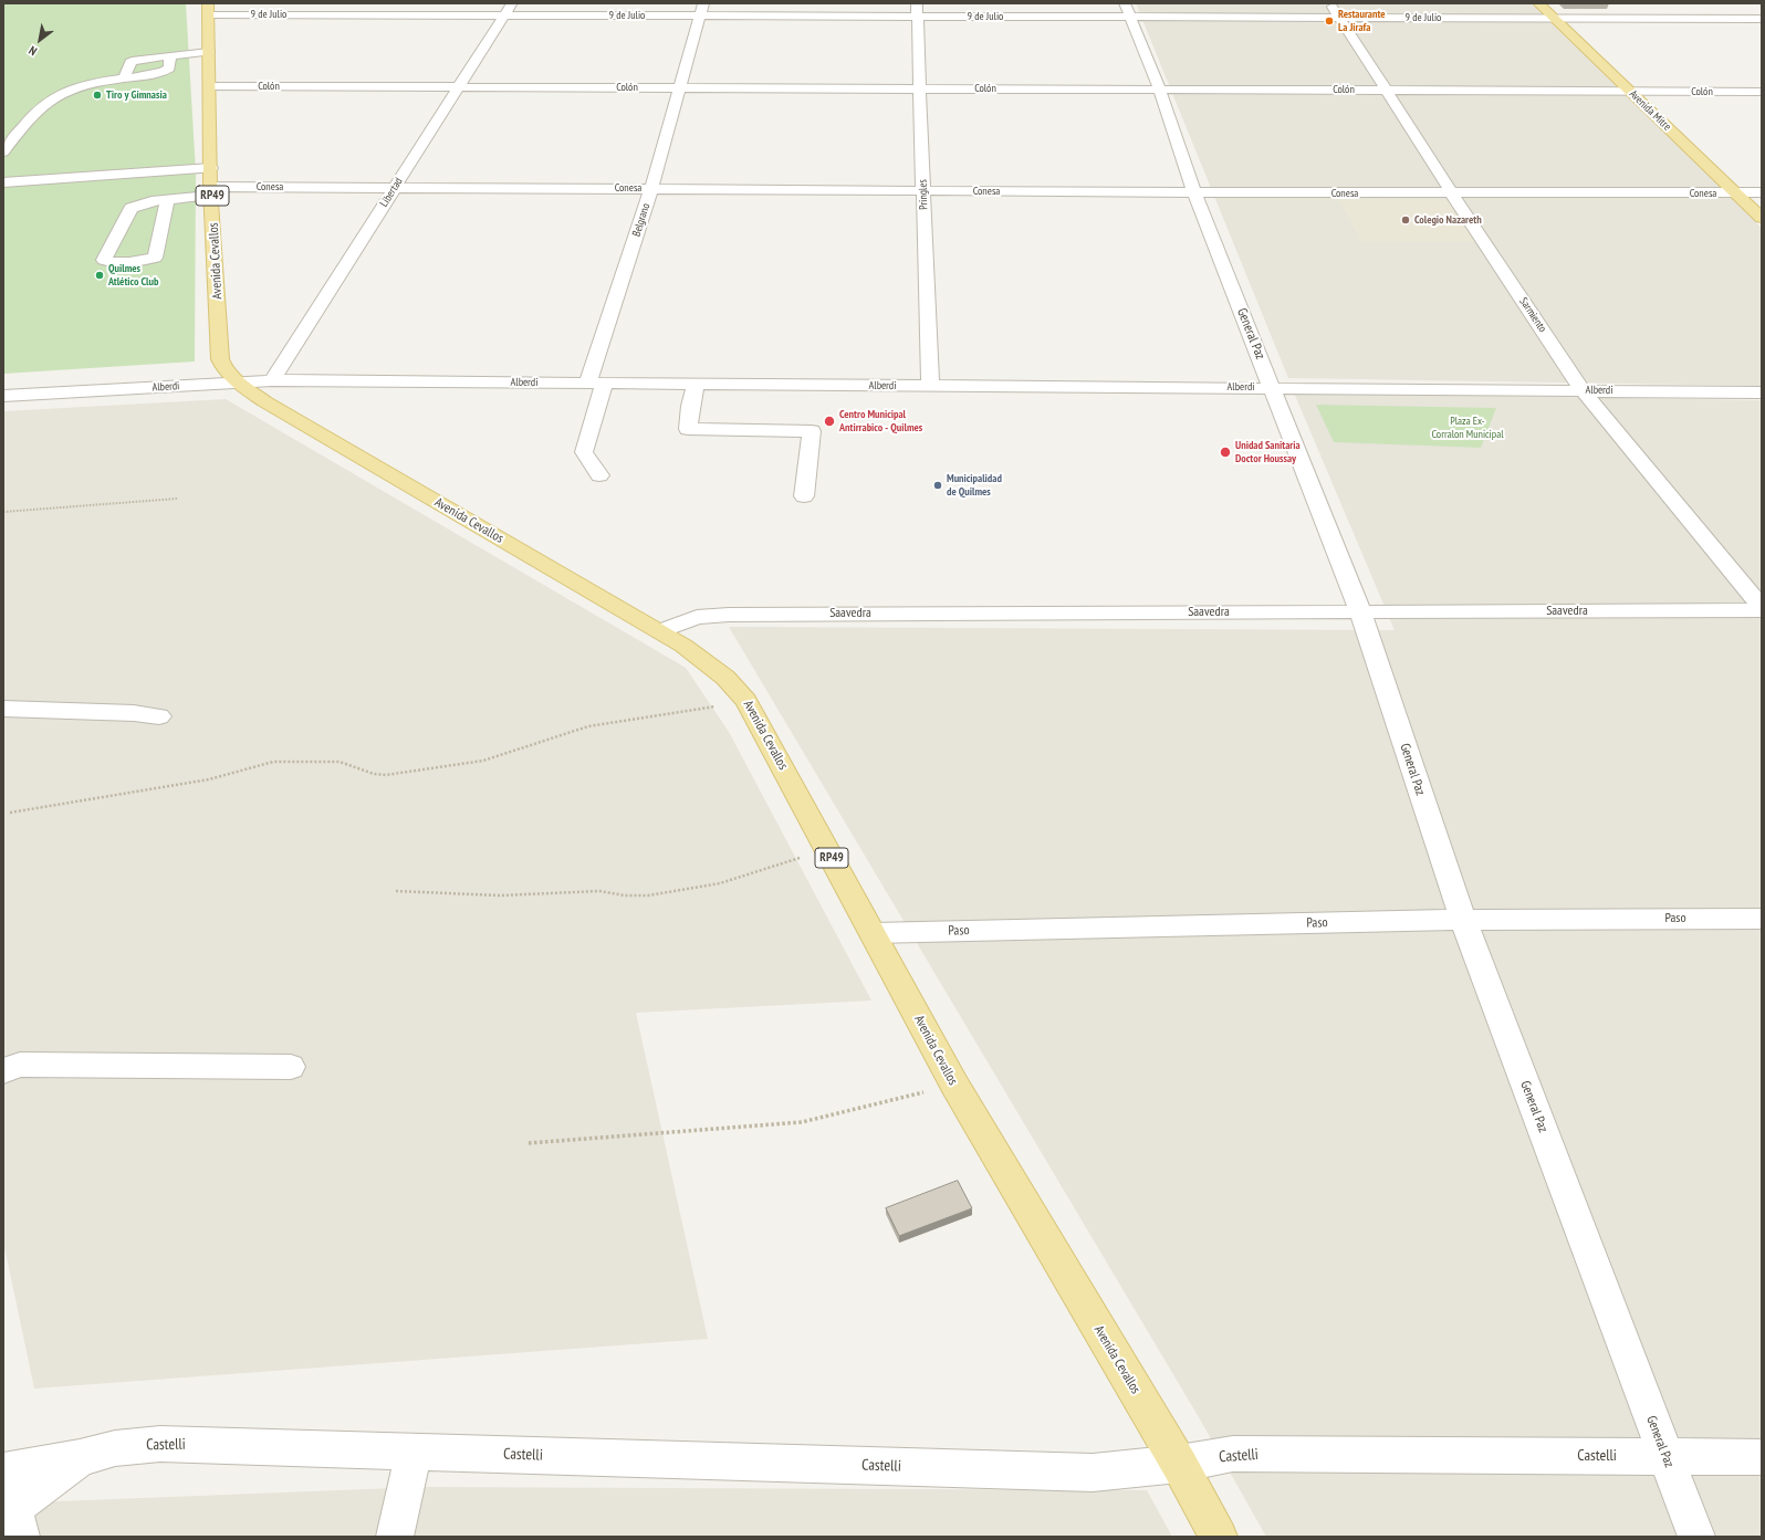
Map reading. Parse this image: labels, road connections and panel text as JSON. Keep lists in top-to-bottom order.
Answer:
{
  "streets": {
    "main road": ["Avenida Mitre", "RP49", "Avenida Cevallos"],
    "street": [
      "9 de Julio",
      "Colón",
      "Conesa",
      "Libertad",
      "Pringles",
      "Belgrano",
      "Sarmiento",
      "General Paz",
      "Alberdi",
      "Saavedra",
      "Paso",
      "Castelli"
    ]
  },
  "crossings": [
    ["9 de Julio", "Avenida Mitre"],
    ["9 de Julio", "Libertad"],
    ["9 de Julio", "Pringles"],
    ["9 de Julio", "Belgrano"],
    ["9 de Julio", "Avenida Cevallos"],
    ["9 de Julio", "Sarmiento"],
    ["9 de Julio", "General Paz"],
    ["Colón", "Avenida Mitre"],
    ["Colón", "Libertad"],
    ["Colón", "Pringles"],
    ["Colón", "Belgrano"],
    ["Colón", "Avenida Cevallos"],
    ["Colón", "Sarmiento"],
    ["Colón", "General Paz"],
    ["Avenida Mitre", "Conesa"],
    ["Conesa", "Libertad"],
    ["Conesa", "Pringles"],
    ["Conesa", "Belgrano"],
    ["Conesa", "Avenida Cevallos"],
    ["Conesa", "Sarmiento"],
    ["Conesa", "General Paz"],
    ["Libertad", "Alberdi"],
    ["Pringles", "Alberdi"],
    ["Belgrano", "Alberdi"],
    ["Avenida Cevallos", "Alberdi"],
    ["Avenida Cevallos", "Saavedra"],
    ["Avenida Cevallos", "Paso"],
    ["Avenida Cevallos", "Castelli"],
    ["Sarmiento", "Alberdi"],
    ["General Paz", "Alberdi"],
    ["General Paz", "Saavedra"],
    ["General Paz", "Paso"],
    ["General Paz", "Castelli"]
  ],
  "parks": ["Plaza Ex- Corralon Municipal"],
  "places": [
    "Restaurante La Jirafa",
    "Tiro y Gimnasia",
    "Colegio Nazareth",
    "Quilmes Atlético Club",
    "Centro Municipal Antirrabico - Quilmes",
    "Unidad Sanitaria Doctor Houssay",
    "Municipalidad de Quilmes"
  ],
  "north": "bottom left"
}
